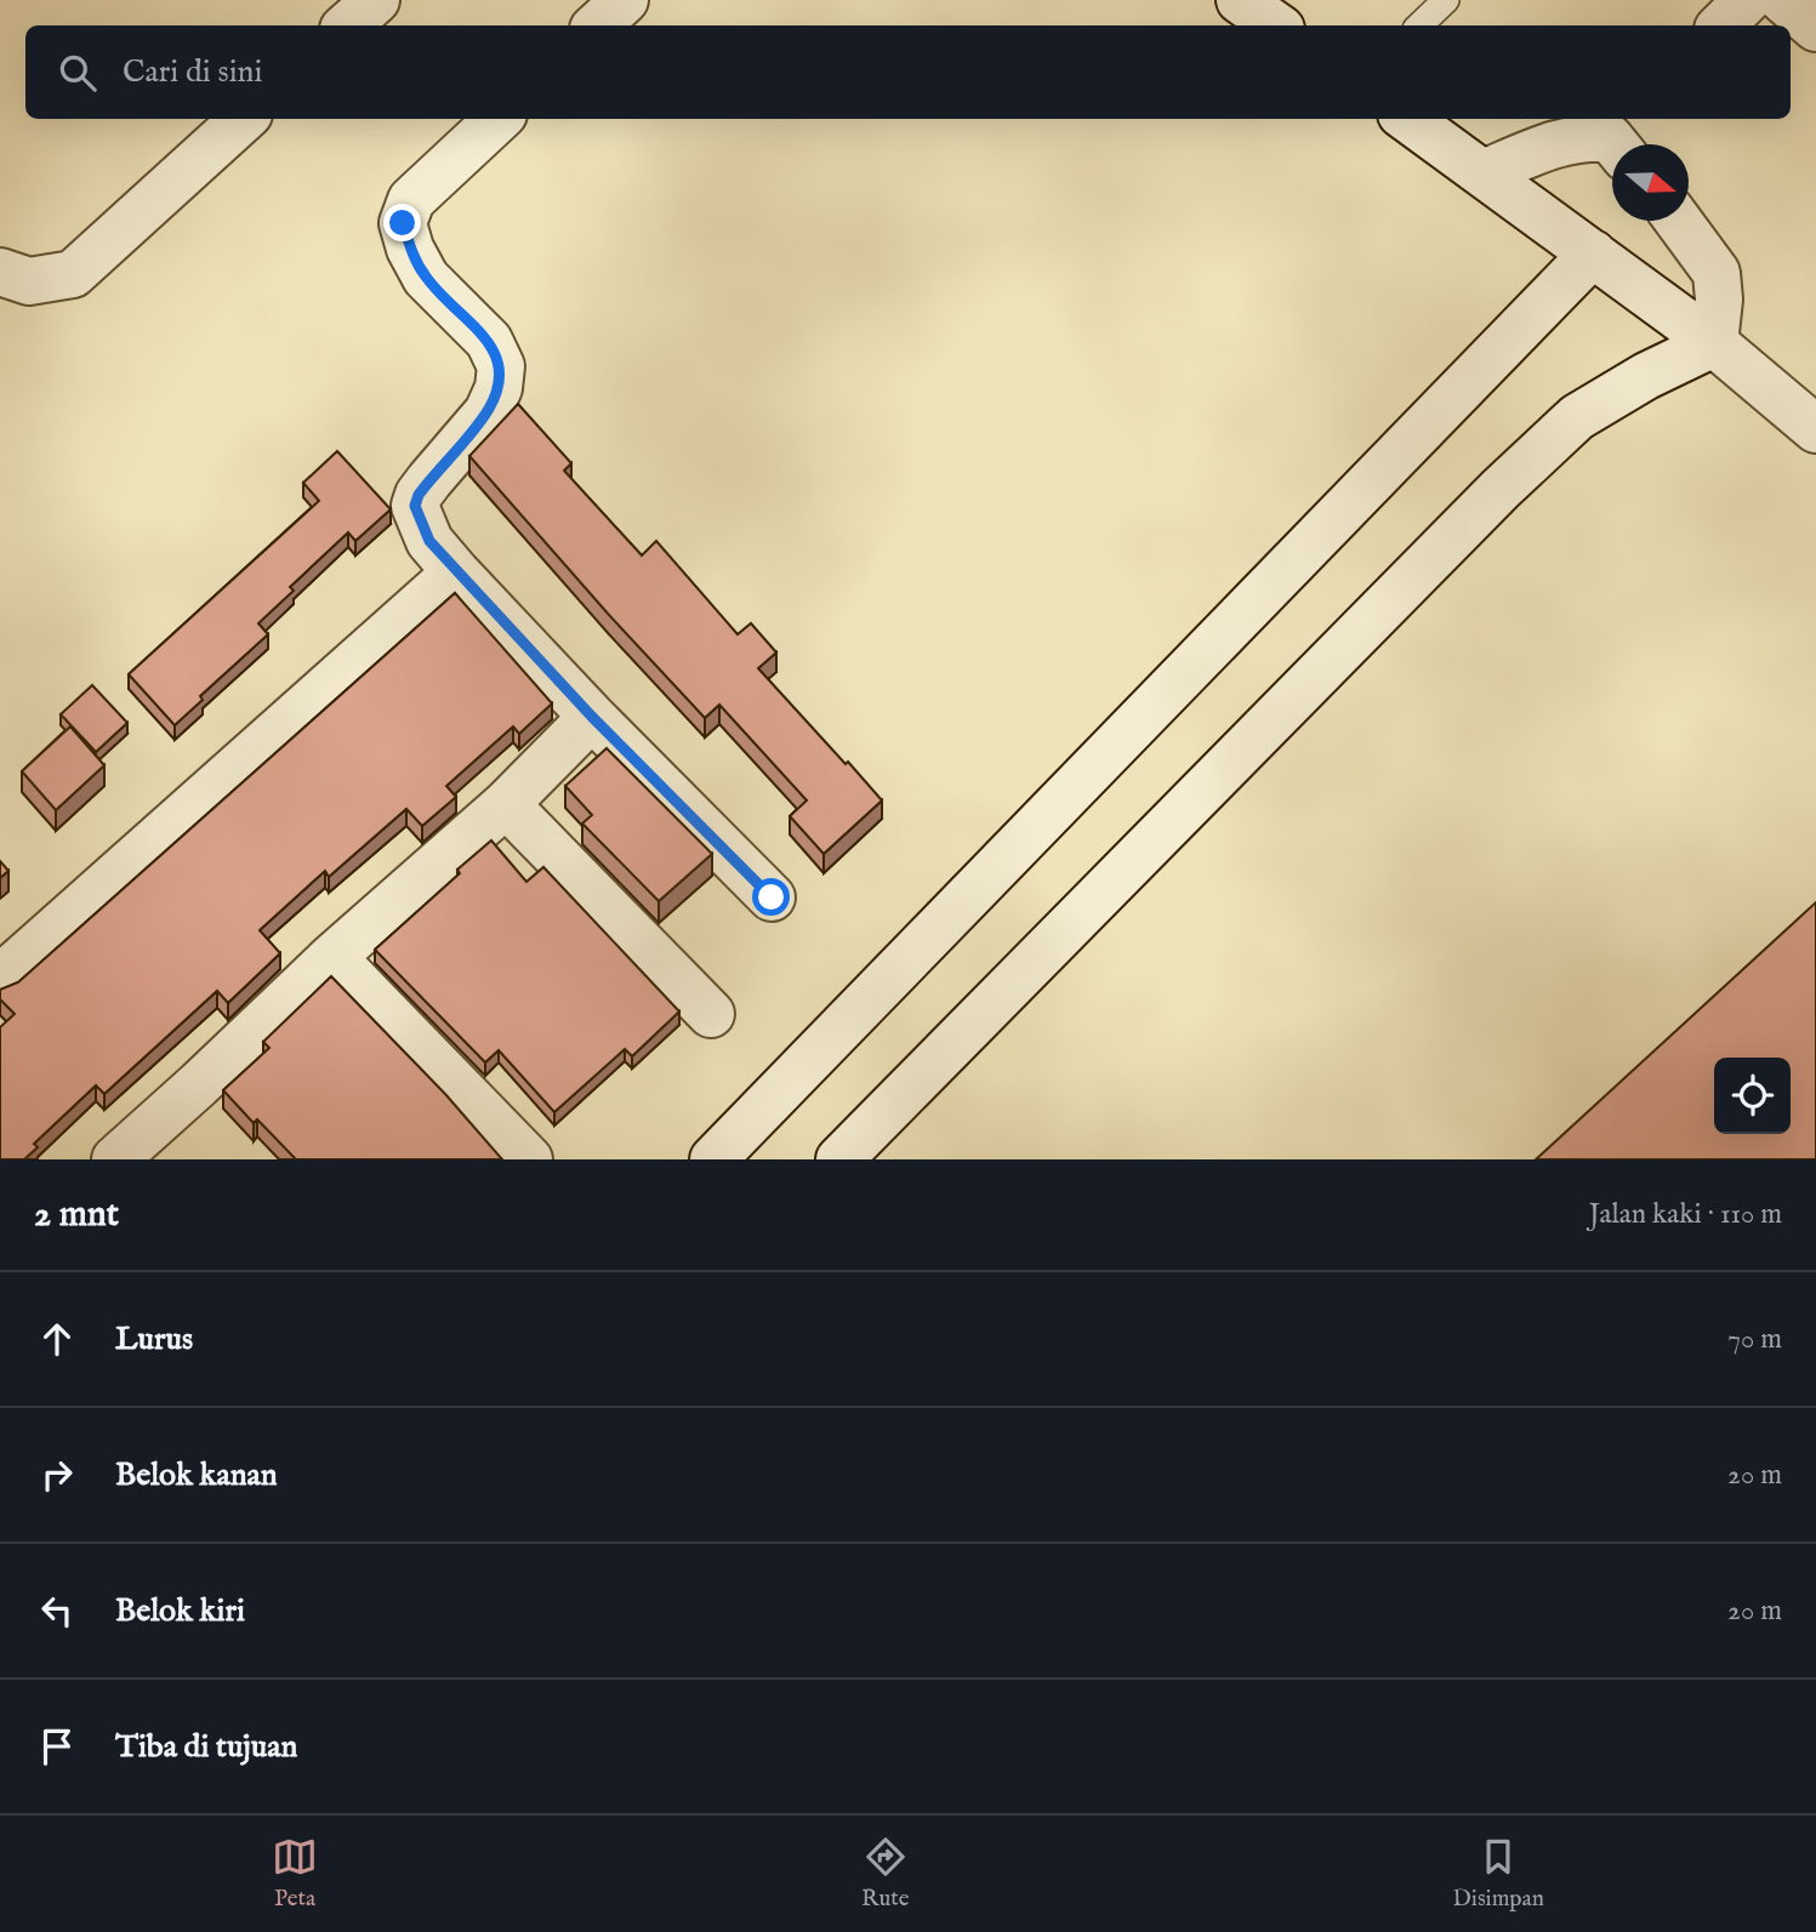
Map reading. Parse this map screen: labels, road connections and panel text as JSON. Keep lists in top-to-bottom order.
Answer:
{
  "north": "right",
  "page": {
    "search": "Cari di sini",
    "heading": ["2 mnt", "Jalan kaki · 110 m"],
    "list": [
      ["Lurus", "70 m"],
      ["Belok kanan", "20 m"],
      ["Belok kiri", "20 m"],
      "Tiba di tujuan"
    ],
    "nav": ["Peta", "Rute", "Disimpan"]
  }
}
